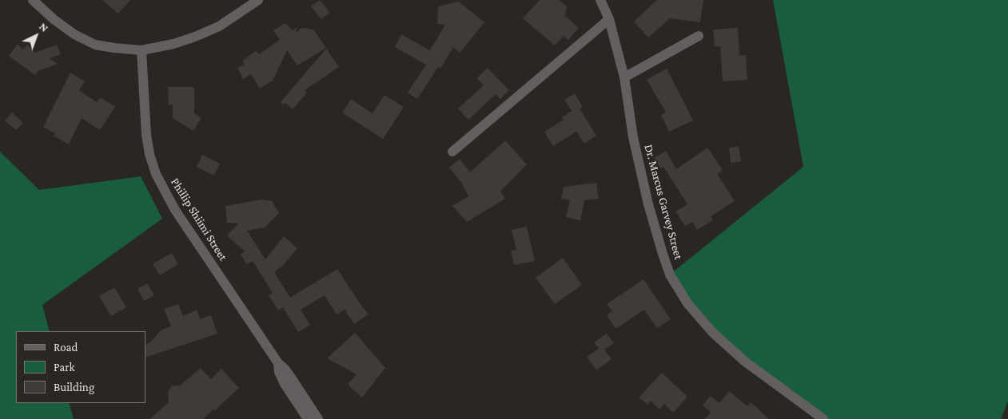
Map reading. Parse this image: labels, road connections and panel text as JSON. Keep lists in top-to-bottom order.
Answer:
{
  "streets": {
    "street": ["Dr. Marcus Garvey Street", "Phillip Shiimi Street"]
  },
  "legend": ["Road", "Park", "Building"],
  "north": "top right"
}
